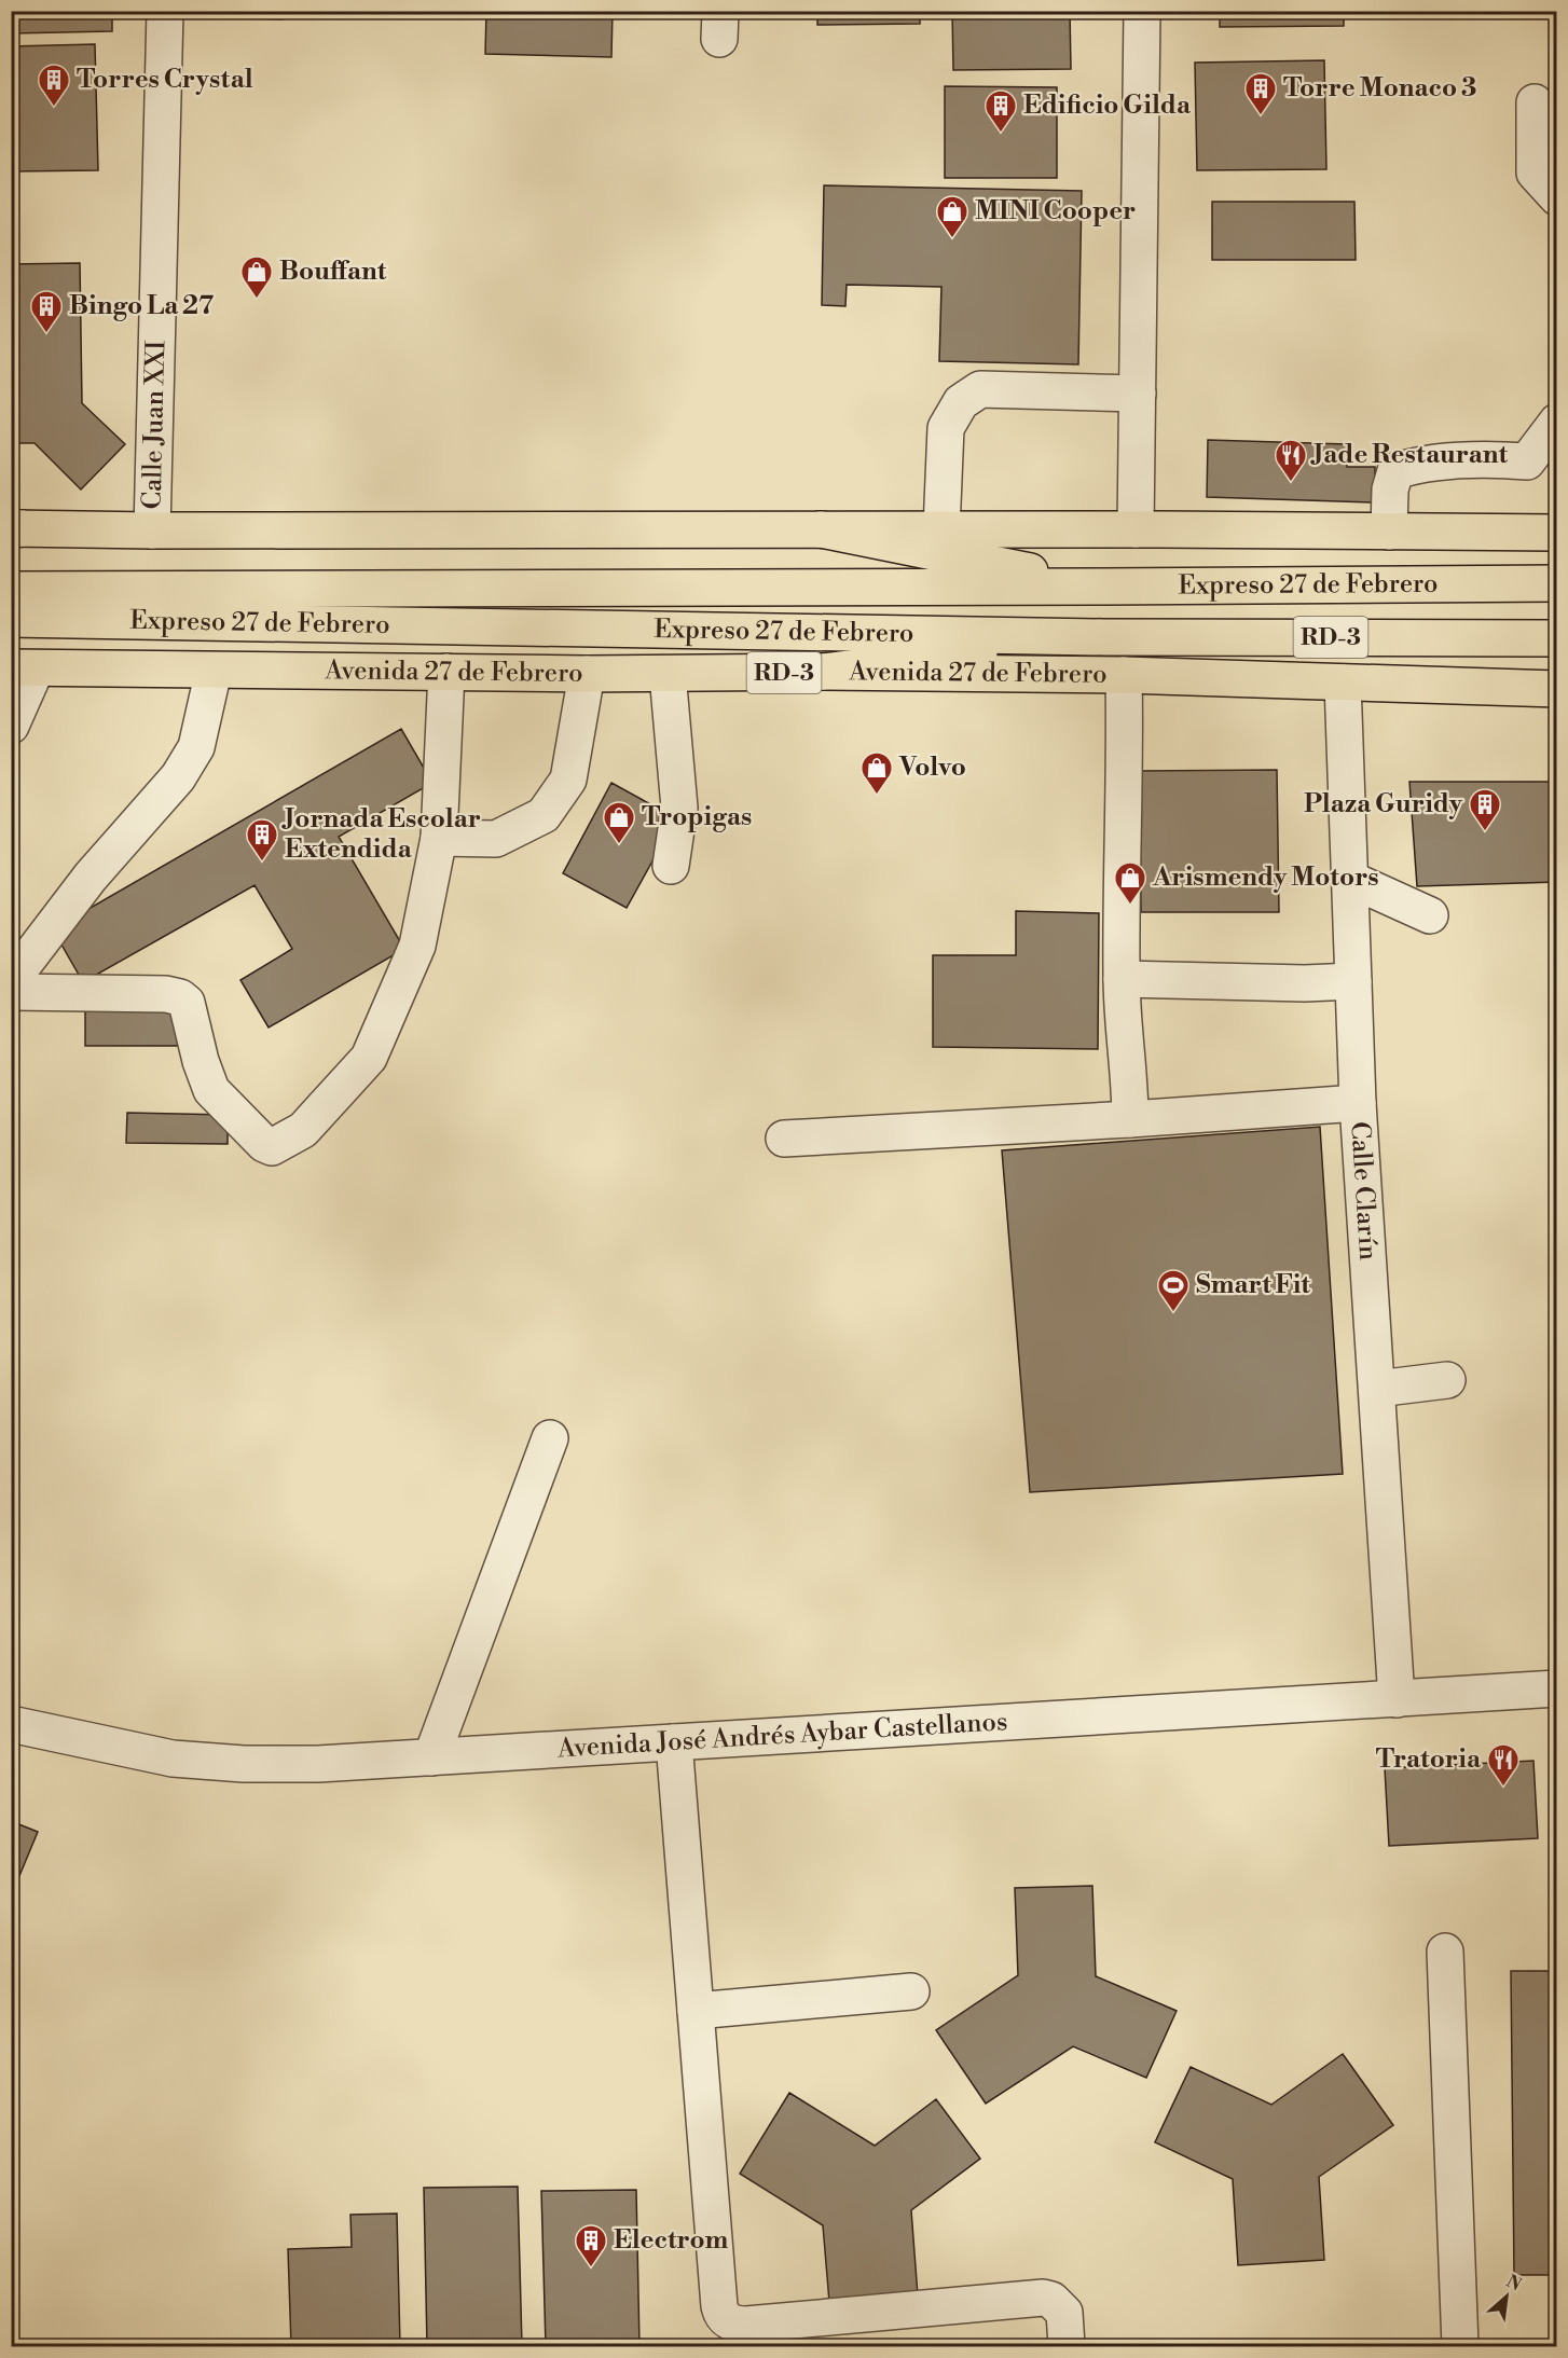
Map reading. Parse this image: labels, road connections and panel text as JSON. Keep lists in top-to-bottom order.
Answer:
{
  "streets": {
    "main road": ["Expreso 27 de Febrero", "RD-3", "Avenida 27 de Febrero"],
    "street": ["Calle Juan XXI", "Calle Clarín", "Avenida José Andrés Aybar Castellanos"]
  },
  "crossings": [
    ["Avenida 27 de Febrero", "Calle Clarín"],
    ["Calle Clarín", "Avenida José Andrés Aybar Castellanos"]
  ],
  "places": {
    "building": [
      "Torres Crystal",
      "Torre Monaco 3",
      "Edificio Gilda",
      "Bingo La 27",
      "Plaza Guridy",
      "Jornada Escolar Extendida",
      "Electrom"
    ],
    "shop": [
      "MINI Cooper",
      "Bouffant",
      "Volvo",
      "Tropigas",
      "Arismendy Motors"
    ],
    "restaurant": ["Jade Restaurant", "Tratoria"],
    "sports": ["Smart Fit"]
  },
  "north": "top right"
}
